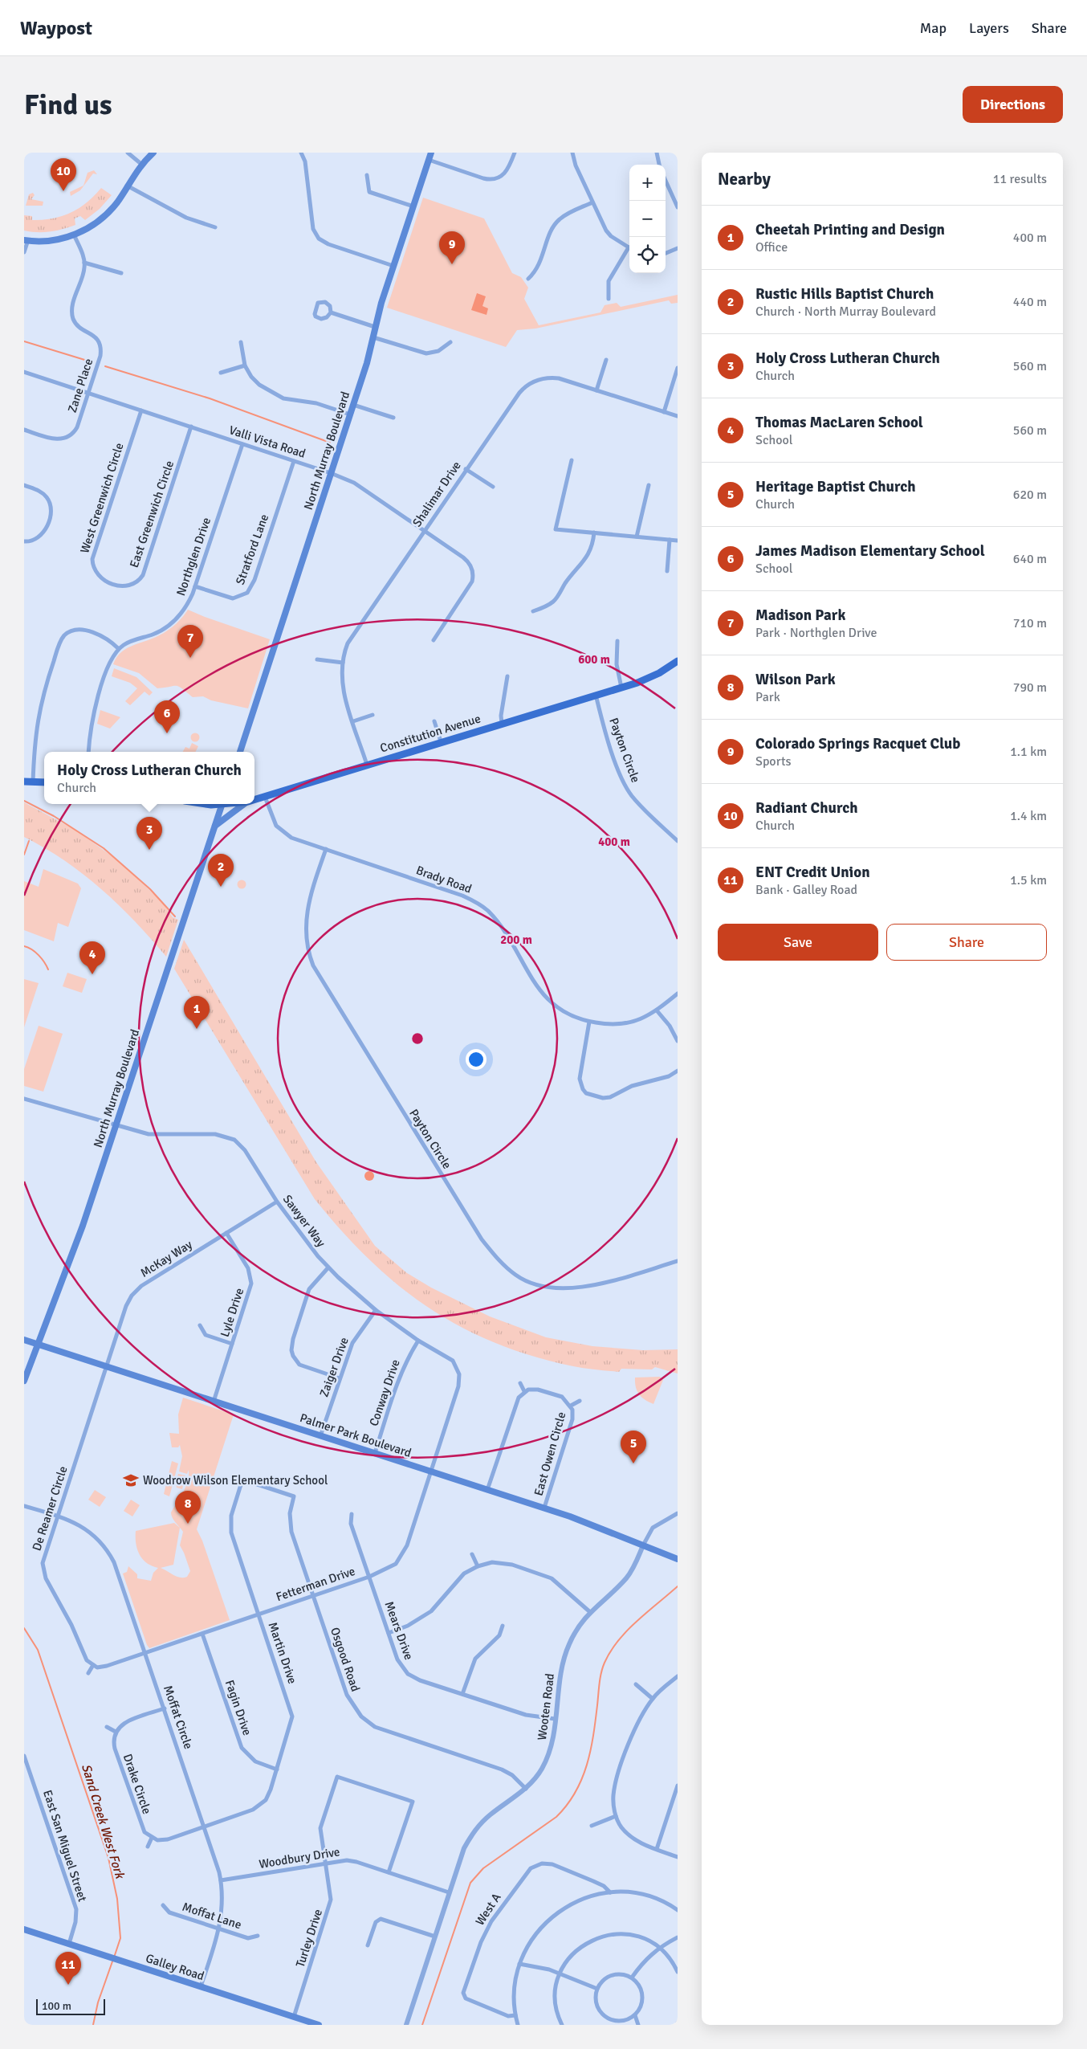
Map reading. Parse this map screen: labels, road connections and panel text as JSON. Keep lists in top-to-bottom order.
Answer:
{
  "streets": {
    "main road": [
      "North Murray Boulevard",
      "Constitution Avenue",
      "Palmer Park Boulevard",
      "Galley Road"
    ],
    "street": [
      "Zane Place",
      "Valli Vista Road",
      "Shalimar Drive",
      "West Greenwich Circle",
      "East Greenwich Circle",
      "Stratford Lane",
      "Northglen Drive",
      "Payton Circle",
      "Brady Road",
      "Sawyer Way",
      "McKay Way",
      "Lyle Drive",
      "Zaiger Drive",
      "Conway Drive",
      "East Owen Circle",
      "De Reamer Circle",
      "Fetterman Drive",
      "Mears Drive",
      "Martin Drive",
      "Osgood Road",
      "Wooten Road",
      "Fagin Drive",
      "Moffat Circle",
      "Drake Circle",
      "East San Miguel Street",
      "Woodbury Drive",
      "West A",
      "Moffat Lane",
      "Turley Drive"
    ]
  },
  "crossings": [
    ["Zane Place", "Valli Vista Road"],
    ["Valli Vista Road", "North Murray Boulevard"],
    ["Valli Vista Road", "Shalimar Drive"],
    ["Valli Vista Road", "West Greenwich Circle"],
    ["Valli Vista Road", "East Greenwich Circle"],
    ["Valli Vista Road", "Stratford Lane"],
    ["Valli Vista Road", "Northglen Drive"],
    ["North Murray Boulevard", "Sawyer Way"],
    ["North Murray Boulevard", "Palmer Park Boulevard"],
    ["Shalimar Drive", "Constitution Avenue"],
    ["West Greenwich Circle", "East Greenwich Circle"],
    ["Stratford Lane", "Northglen Drive"],
    ["Constitution Avenue", "Payton Circle"],
    ["Constitution Avenue", "Brady Road"],
    ["Payton Circle", "Brady Road"],
    ["Sawyer Way", "McKay Way"],
    ["Sawyer Way", "Zaiger Drive"],
    ["Sawyer Way", "Conway Drive"],
    ["Sawyer Way", "Palmer Park Boulevard"],
    ["Sawyer Way", "Fetterman Drive"],
    ["McKay Way", "Lyle Drive"],
    ["McKay Way", "Palmer Park Boulevard"],
    ["McKay Way", "De Reamer Circle"],
    ["Lyle Drive", "Palmer Park Boulevard"],
    ["Zaiger Drive", "Palmer Park Boulevard"],
    ["Conway Drive", "Palmer Park Boulevard"],
    ["Palmer Park Boulevard", "East Owen Circle"],
    ["Palmer Park Boulevard", "De Reamer Circle"],
    ["Palmer Park Boulevard", "Fetterman Drive"],
    ["Palmer Park Boulevard", "Wooten Road"],
    ["De Reamer Circle", "Moffat Circle"],
    ["Fetterman Drive", "Mears Drive"],
    ["Fetterman Drive", "Martin Drive"],
    ["Fetterman Drive", "Osgood Road"],
    ["Fetterman Drive", "Fagin Drive"],
    ["Fetterman Drive", "Moffat Circle"],
    ["Mears Drive", "Wooten Road"],
    ["Martin Drive", "Osgood Road"],
    ["Martin Drive", "Fagin Drive"],
    ["Martin Drive", "Moffat Circle"],
    ["Osgood Road", "Wooten Road"],
    ["Wooten Road", "Woodbury Drive"],
    ["Moffat Circle", "Woodbury Drive"],
    ["Moffat Circle", "Moffat Lane"],
    ["Moffat Circle", "Galley Road"],
    ["East San Miguel Street", "Galley Road"],
    ["Woodbury Drive", "Turley Drive"],
    ["Turley Drive", "Galley Road"]
  ],
  "water": ["Sand Creek West Fork"],
  "places": {
    "school or university": ["Woodrow Wilson Elementary School"]
  },
  "scale_bar": "100 m",
  "page": {
    "header": "Waypost",
    "nav": ["Map", "Layers", "Share"],
    "buttons": [
      "Directions",
      ["Save", "Share"]
    ],
    "title": "Find us",
    "heading": ["Nearby", "11 results"],
    "pins": [
      "10",
      "9",
      "7",
      "6",
      "3",
      "2",
      "4",
      "1",
      "5",
      "8",
      "11"
    ],
    "map_buttons": ["+", "−"],
    "list": [
      {
        "mark": "1",
        "name": "Cheetah Printing and Design",
        "note": "Office",
        "value": "400 m"
      },
      {
        "mark": "2",
        "name": "Rustic Hills Baptist Church",
        "note": "Church · North Murray Boulevard",
        "value": "440 m"
      },
      {
        "mark": "3",
        "name": "Holy Cross Lutheran Church",
        "note": "Church",
        "value": "560 m"
      },
      {
        "mark": "4",
        "name": "Thomas MacLaren School",
        "note": "School",
        "value": "560 m"
      },
      {
        "mark": "5",
        "name": "Heritage Baptist Church",
        "note": "Church",
        "value": "620 m"
      },
      {
        "mark": "6",
        "name": "James Madison Elementary School",
        "note": "School",
        "value": "640 m"
      },
      {
        "mark": "7",
        "name": "Madison Park",
        "note": "Park · Northglen Drive",
        "value": "710 m"
      },
      {
        "mark": "8",
        "name": "Wilson Park",
        "note": "Park",
        "value": "790 m"
      },
      {
        "mark": "9",
        "name": "Colorado Springs Racquet Club",
        "note": "Sports",
        "value": "1.1 km"
      },
      {
        "mark": "10",
        "name": "Radiant Church",
        "note": "Church",
        "value": "1.4 km"
      },
      {
        "mark": "11",
        "name": "ENT Credit Union",
        "note": "Bank · Galley Road",
        "value": "1.5 km"
      }
    ],
    "popup": ["Holy Cross Lutheran Church", "Church"],
    "scale": "100 m"
  },
  "rings": ["600 m", "400 m", "200 m"]
}
